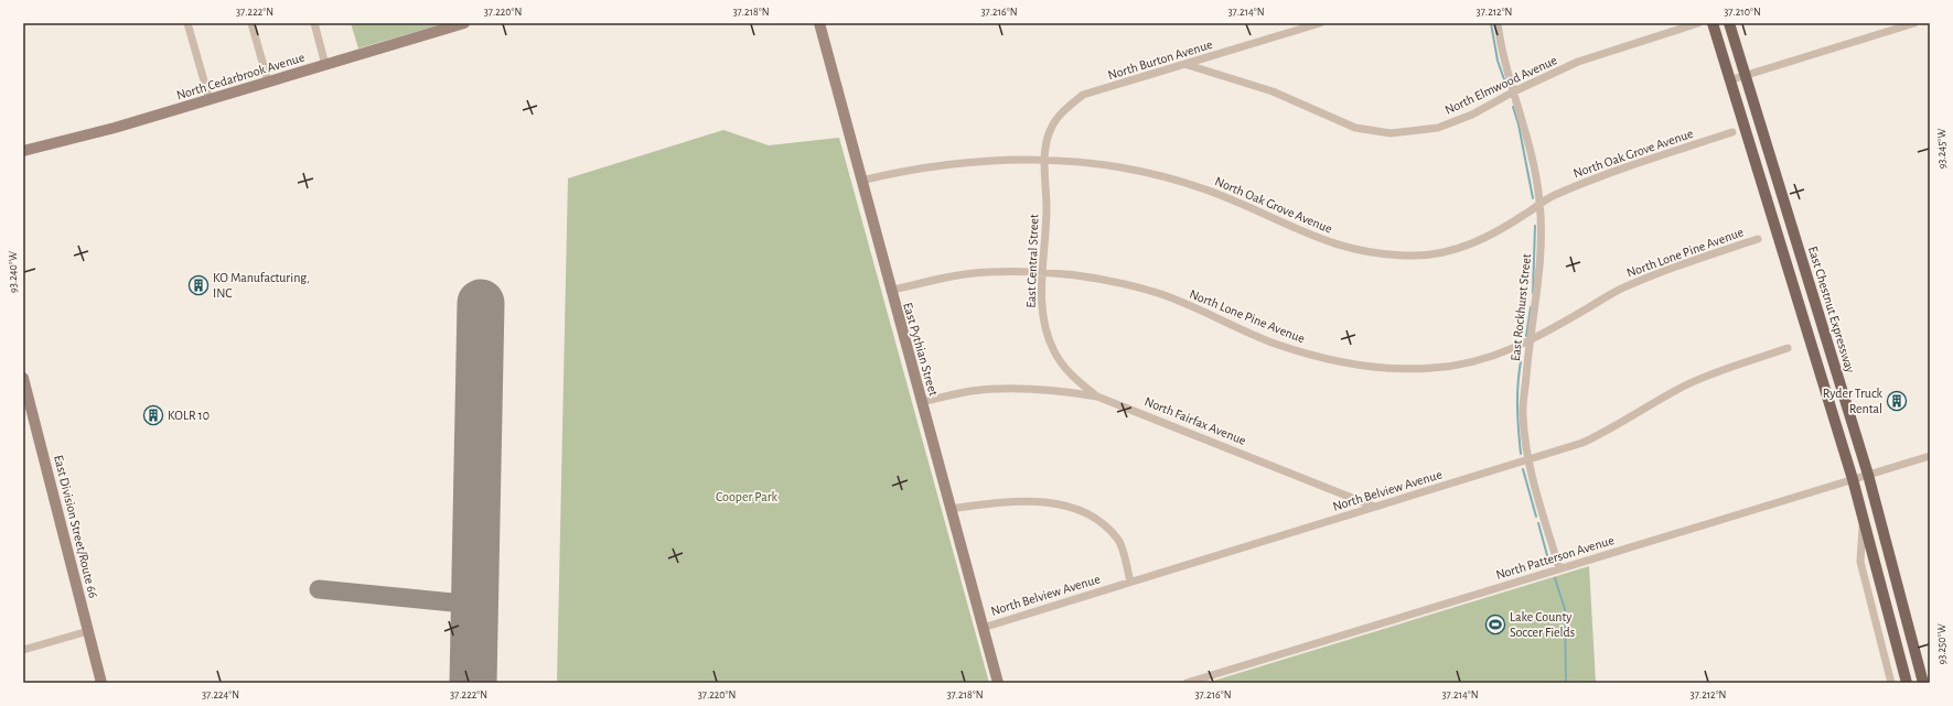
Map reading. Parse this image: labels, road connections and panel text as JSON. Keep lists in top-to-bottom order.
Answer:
{
  "streets": {
    "main road": ["East Chestnut Expressway"],
    "street": [
      "North Burton Avenue",
      "North Cedarbrook Avenue",
      "North Elmwood Avenue",
      "North Oak Grove Avenue",
      "North Lone Pine Avenue",
      "East Central Street",
      "East Rockhurst Street",
      "East Pythian Street",
      "North Fairfax Avenue",
      "North Belview Avenue",
      "East Division Street/Route 66",
      "North Patterson Avenue"
    ]
  },
  "crossings": [
    ["North Burton Avenue", "North Elmwood Avenue"],
    ["North Burton Avenue", "North Oak Grove Avenue"],
    ["North Burton Avenue", "East Central Street"],
    ["North Elmwood Avenue", "East Rockhurst Street"],
    ["North Oak Grove Avenue", "East Central Street"],
    ["North Oak Grove Avenue", "East Rockhurst Street"],
    ["North Oak Grove Avenue", "East Pythian Street"],
    ["North Lone Pine Avenue", "East Central Street"],
    ["North Lone Pine Avenue", "East Rockhurst Street"],
    ["North Lone Pine Avenue", "East Pythian Street"],
    ["East Central Street", "North Fairfax Avenue"],
    ["East Rockhurst Street", "North Belview Avenue"],
    ["East Rockhurst Street", "North Patterson Avenue"],
    ["East Chestnut Expressway", "North Patterson Avenue"],
    ["East Pythian Street", "North Fairfax Avenue"],
    ["East Pythian Street", "North Belview Avenue"],
    ["North Fairfax Avenue", "North Belview Avenue"]
  ],
  "parks": ["Cooper Park"],
  "places": {
    "building": ["KO Manufacturing, INC", "Ryder Truck Rental", "KOLR 10"],
    "sports": ["Lake County Soccer Fields"]
  },
  "coordinates": [
    "37.222°N",
    "37.220°N",
    "37.218°N",
    "37.216°N",
    "37.214°N",
    "37.212°N",
    "37.210°N",
    "93.245°W",
    "93.240°W",
    "93.250°W",
    "37.224°N"
  ]
}
